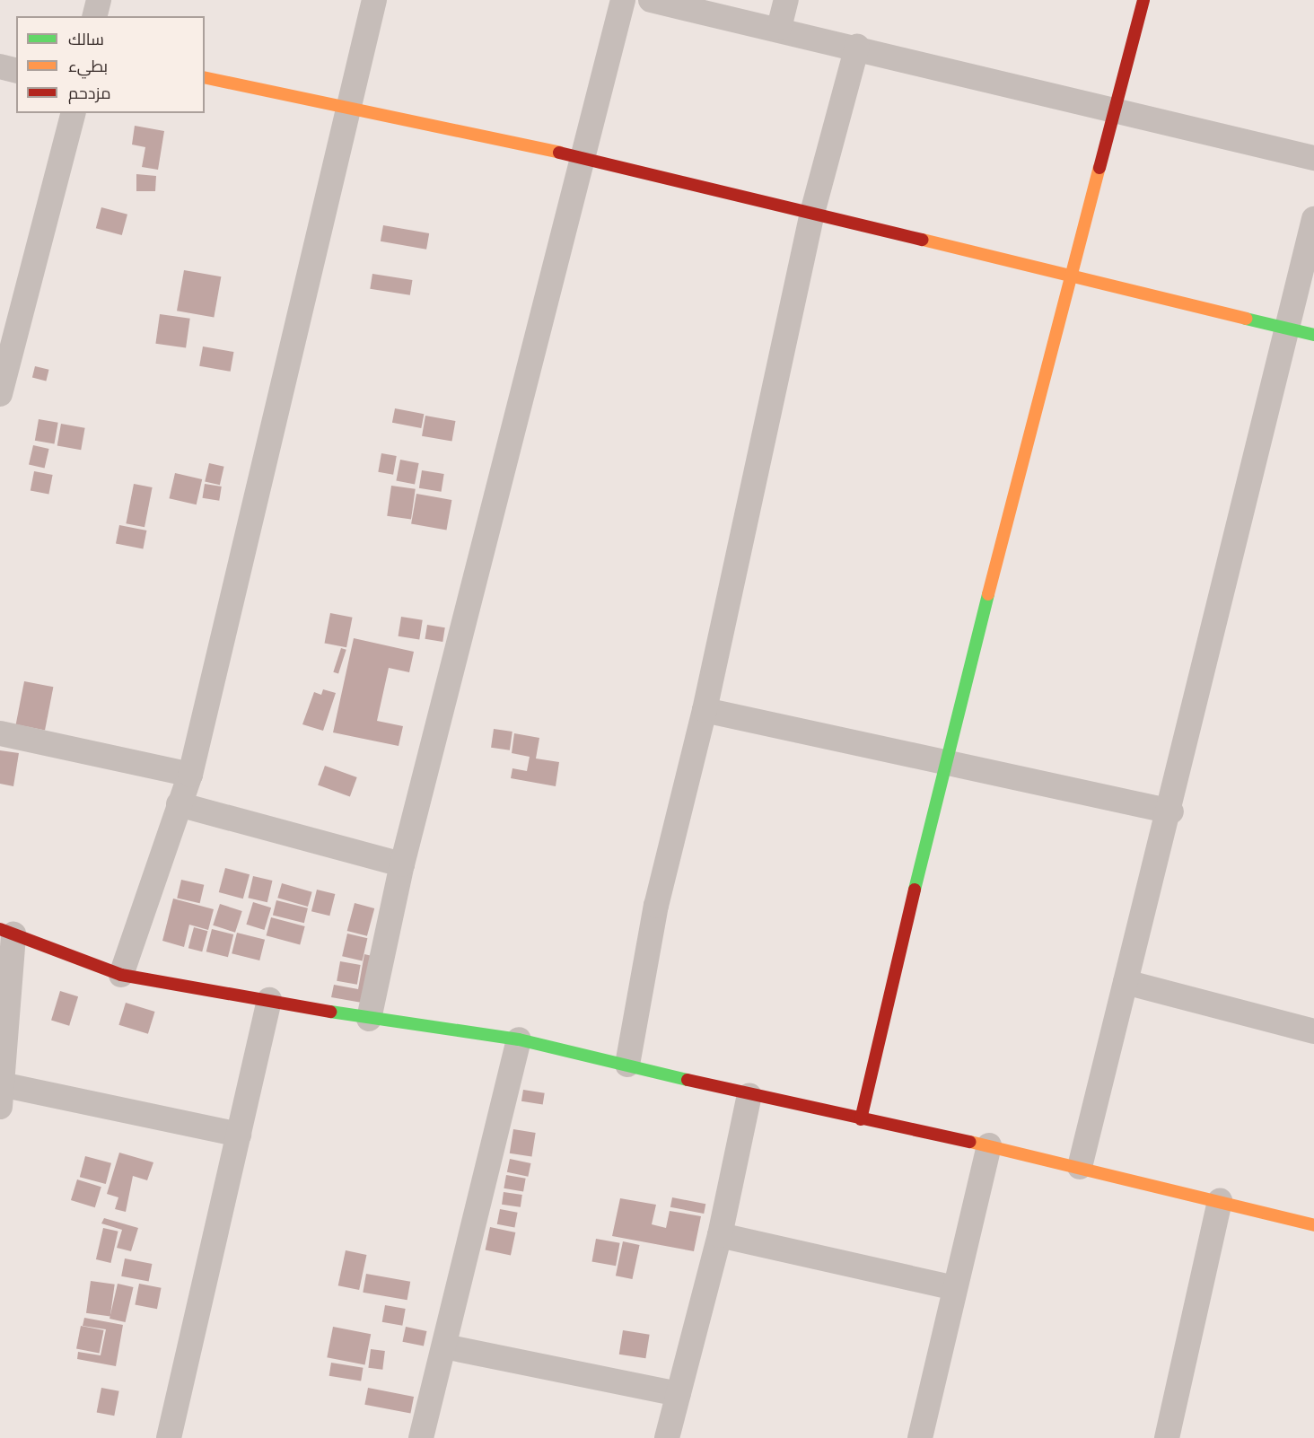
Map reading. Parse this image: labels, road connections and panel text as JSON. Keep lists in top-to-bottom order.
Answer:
{
  "legend": ["سالك", "بطيء", "مزدحم"]
}
